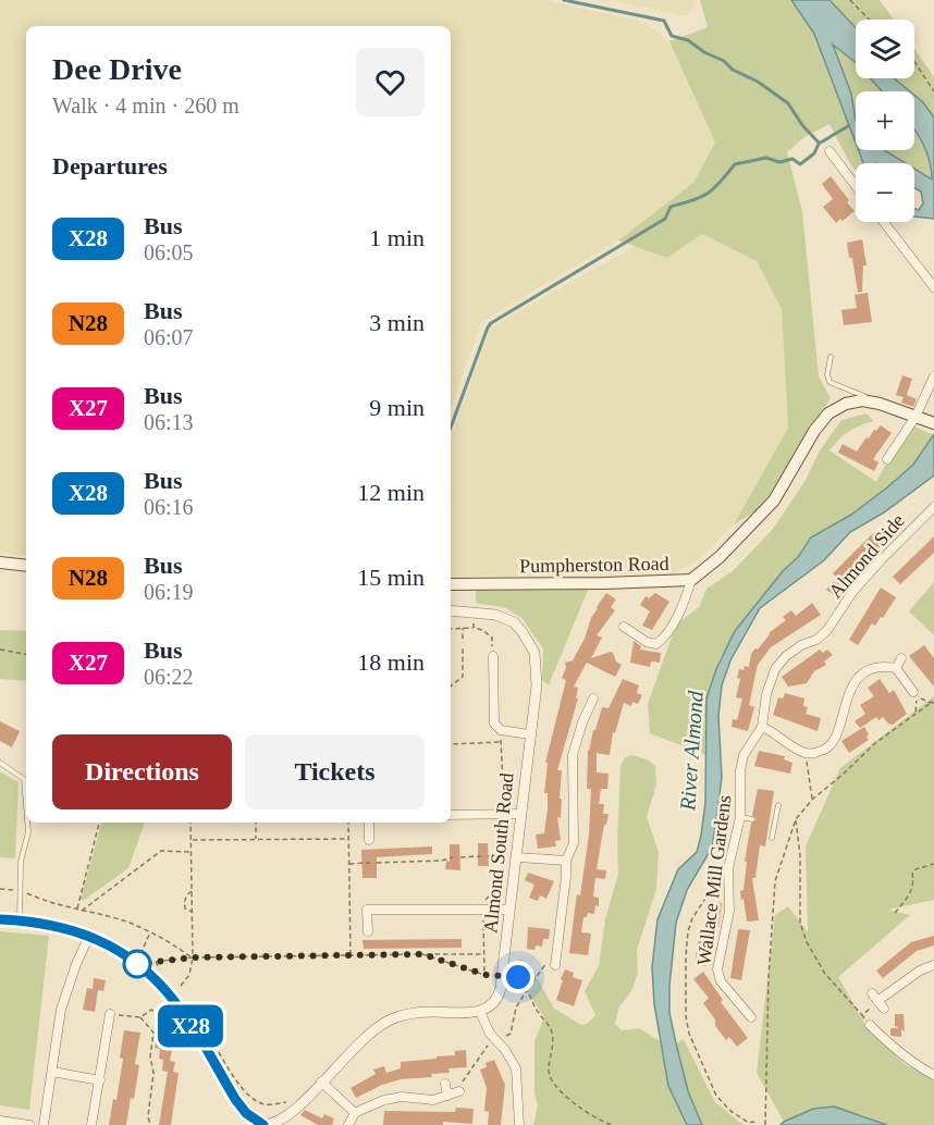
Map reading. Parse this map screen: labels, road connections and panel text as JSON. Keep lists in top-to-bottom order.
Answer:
{
  "streets": {
    "main road": ["Pumpherston Road"],
    "street": ["Almond Side", "Almond South Road", "Wallace Mill Gardens"]
  },
  "crossings": [
    ["Almond Side", "Wallace Mill Gardens"]
  ],
  "water": ["River Almond"],
  "lines": ["bus line X28"],
  "page": {
    "on_map": "X28",
    "map_buttons": ["+", "−"],
    "heading": [
      ["Dee Drive", "Walk · 4 min · 260 m"],
      "Departures"
    ],
    "list": [
      {
        "mark": "X28",
        "name": "Bus",
        "note": "06:05",
        "value": "1 min"
      },
      {
        "mark": "N28",
        "name": "Bus",
        "note": "06:07",
        "value": "3 min"
      },
      {
        "mark": "X27",
        "name": "Bus",
        "note": "06:13",
        "value": "9 min"
      },
      {
        "mark": "X28",
        "name": "Bus",
        "note": "06:16",
        "value": "12 min"
      },
      {
        "mark": "N28",
        "name": "Bus",
        "note": "06:19",
        "value": "15 min"
      },
      {
        "mark": "X27",
        "name": "Bus",
        "note": "06:22",
        "value": "18 min"
      }
    ],
    "buttons": ["Directions", "Tickets"]
  }
}
